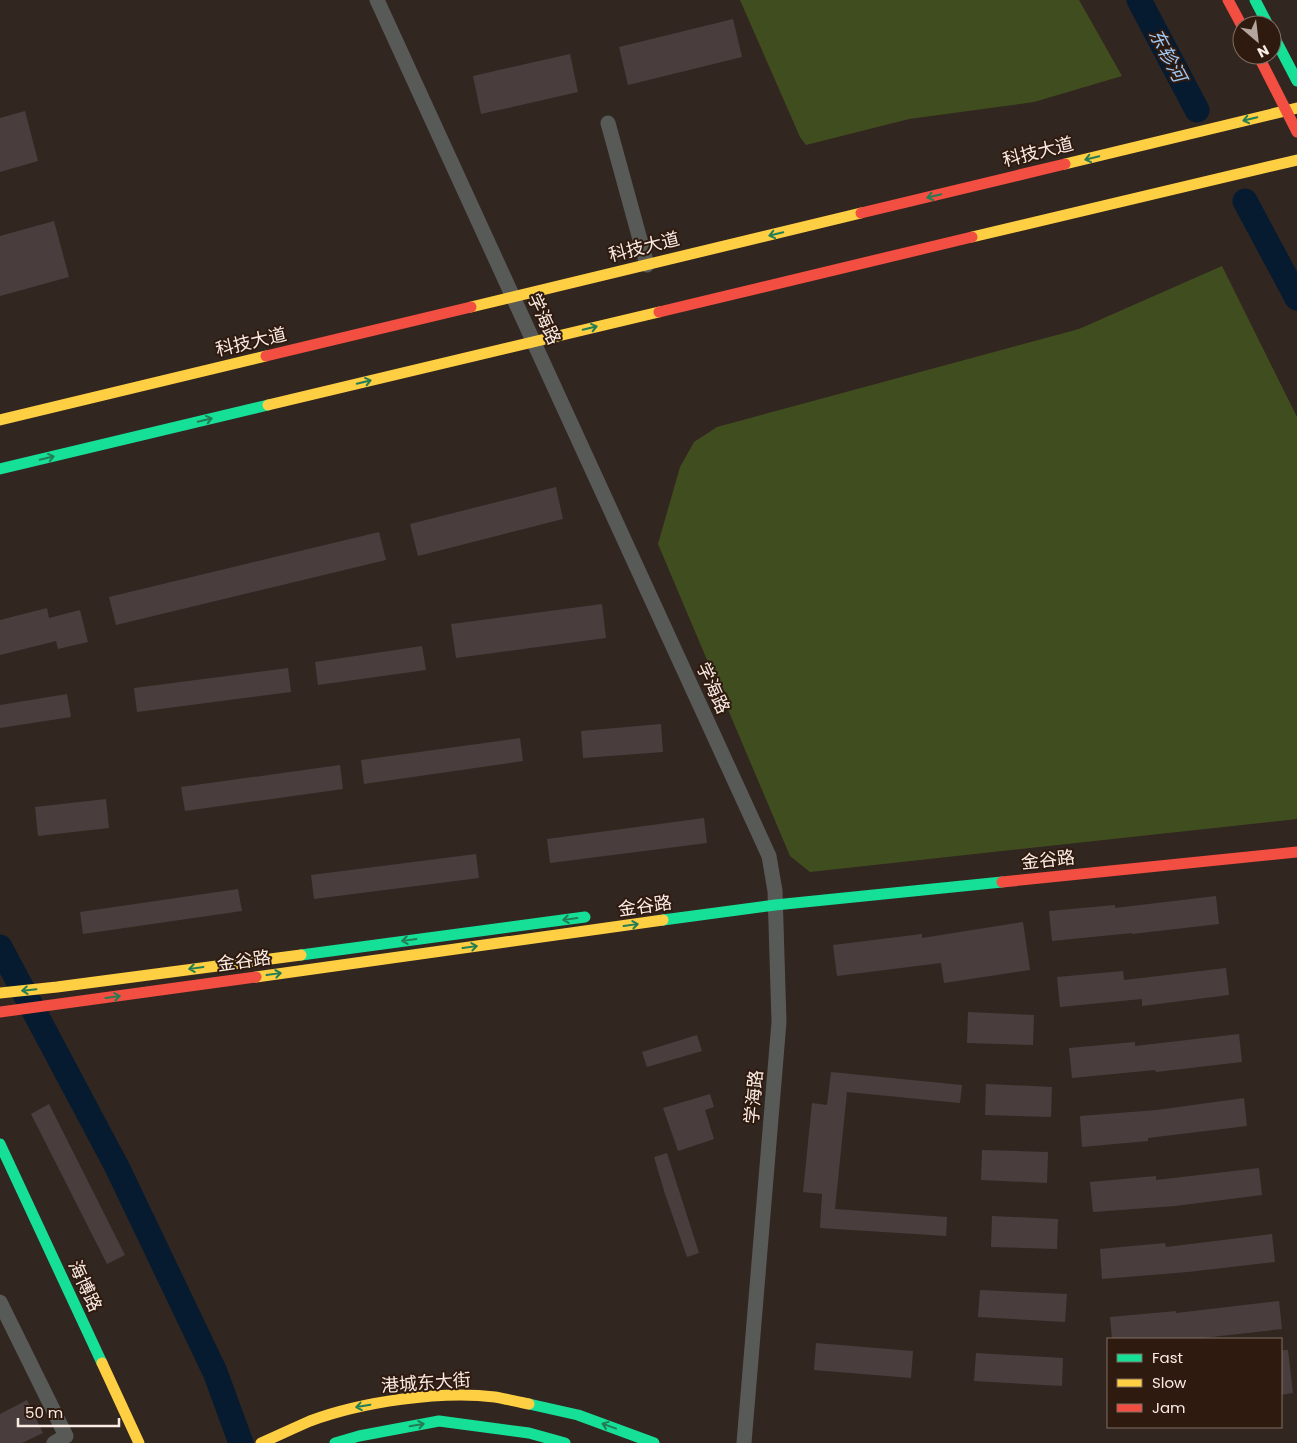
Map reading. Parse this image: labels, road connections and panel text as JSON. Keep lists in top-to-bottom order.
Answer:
{
  "streets": {
    "main road": [
      "科技大道",
      "金谷路",
      "海博路",
      "港城东大街"
    ],
    "street": ["学海路"]
  },
  "crossings": [
    ["科技大道", "学海路"],
    ["学海路", "金谷路"]
  ],
  "water": ["东轸河"],
  "legend": ["Fast", "Slow", "Jam"],
  "scale_bar": "50 m",
  "north": "bottom right"
}
